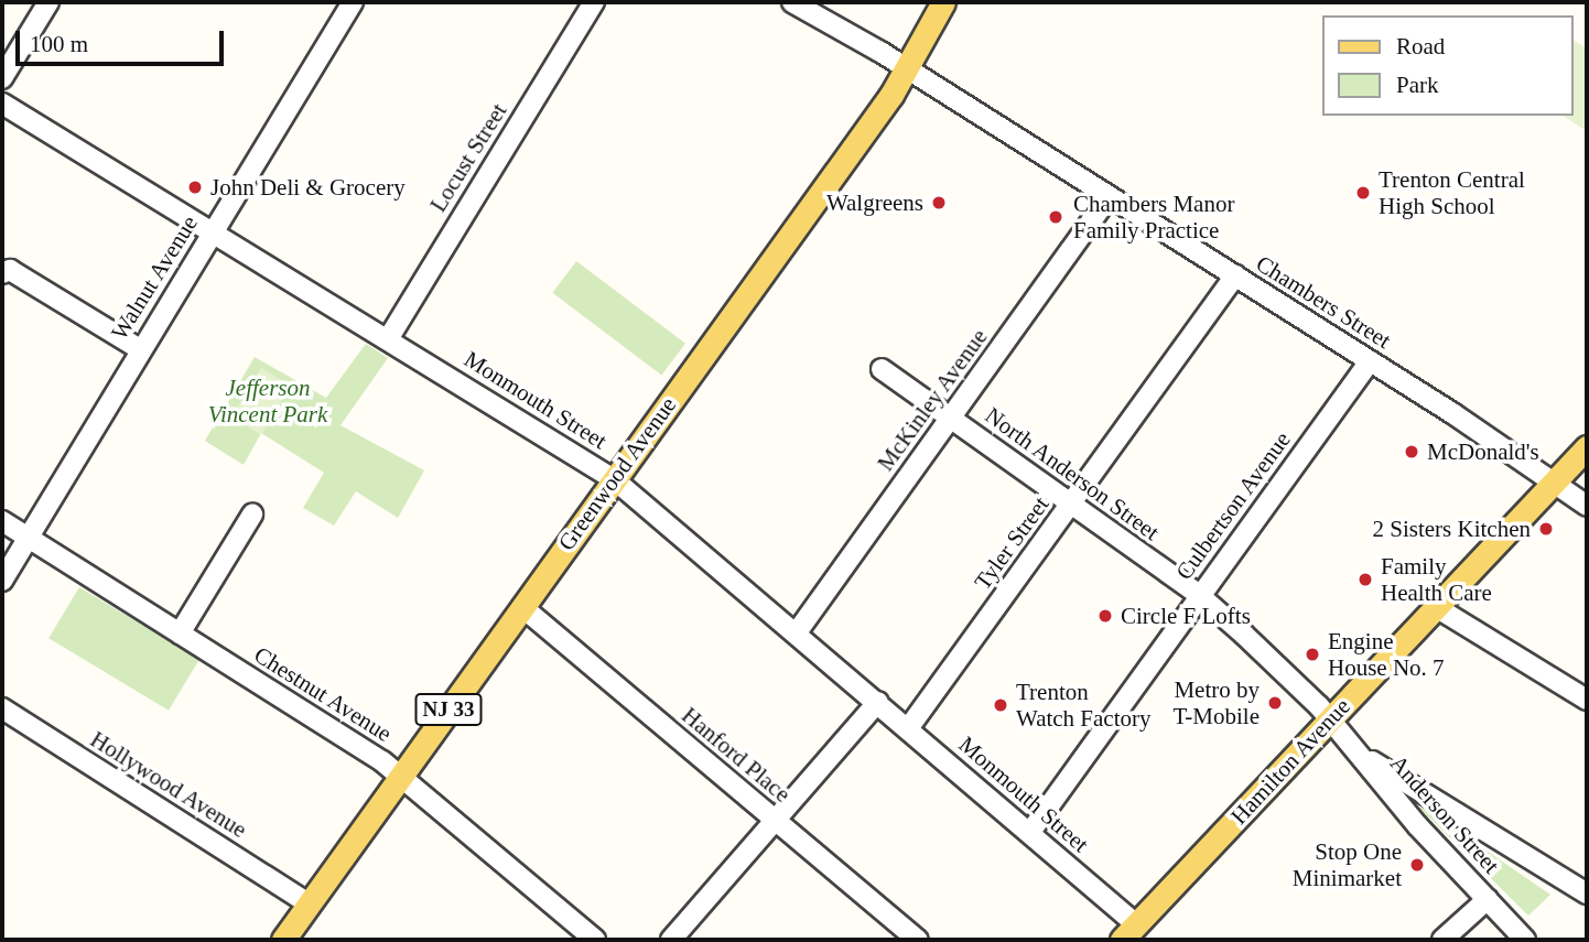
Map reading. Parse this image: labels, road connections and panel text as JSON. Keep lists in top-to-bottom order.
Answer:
{
  "streets": {
    "main road": ["Greenwood Avenue", "NJ 33", "Hamilton Avenue"],
    "street": [
      "Locust Street",
      "Walnut Avenue",
      "Chambers Street",
      "Monmouth Street",
      "McKinley Avenue",
      "North Anderson Street",
      "Culbertson Avenue",
      "Tyler Street",
      "Chestnut Avenue",
      "Hanford Place",
      "Hollywood Avenue",
      "Anderson Street"
    ]
  },
  "crossings": [
    ["Locust Street", "Monmouth Street"],
    ["Walnut Avenue", "Monmouth Street"],
    ["Walnut Avenue", "Chestnut Avenue"],
    ["Chambers Street", "McKinley Avenue"],
    ["Chambers Street", "Greenwood Avenue"],
    ["Chambers Street", "Culbertson Avenue"],
    ["Chambers Street", "Tyler Street"],
    ["Chambers Street", "Hamilton Avenue"],
    ["Monmouth Street", "McKinley Avenue"],
    ["Monmouth Street", "Greenwood Avenue"],
    ["Monmouth Street", "Culbertson Avenue"],
    ["Monmouth Street", "Tyler Street"],
    ["Monmouth Street", "Hamilton Avenue"],
    ["McKinley Avenue", "North Anderson Street"],
    ["Greenwood Avenue", "Chestnut Avenue"],
    ["Greenwood Avenue", "Hanford Place"],
    ["Greenwood Avenue", "Hollywood Avenue"],
    ["North Anderson Street", "Culbertson Avenue"],
    ["North Anderson Street", "Tyler Street"],
    ["North Anderson Street", "Hamilton Avenue"],
    ["North Anderson Street", "Anderson Street"],
    ["Hamilton Avenue", "Anderson Street"]
  ],
  "parks": ["Jefferson Vincent Park"],
  "places": [
    "John Deli & Grocery",
    "Trenton Central High School",
    "Walgreens",
    "Chambers Manor Family Practice",
    "McDonald's",
    "2 Sisters Kitchen",
    "Family Health Care",
    "Circle F Lofts",
    "Engine House No. 7",
    "Metro by T-Mobile",
    "Trenton Watch Factory",
    "Stop One Minimarket"
  ],
  "legend": ["Road", "Park"],
  "scale_bar": "100 m"
}
